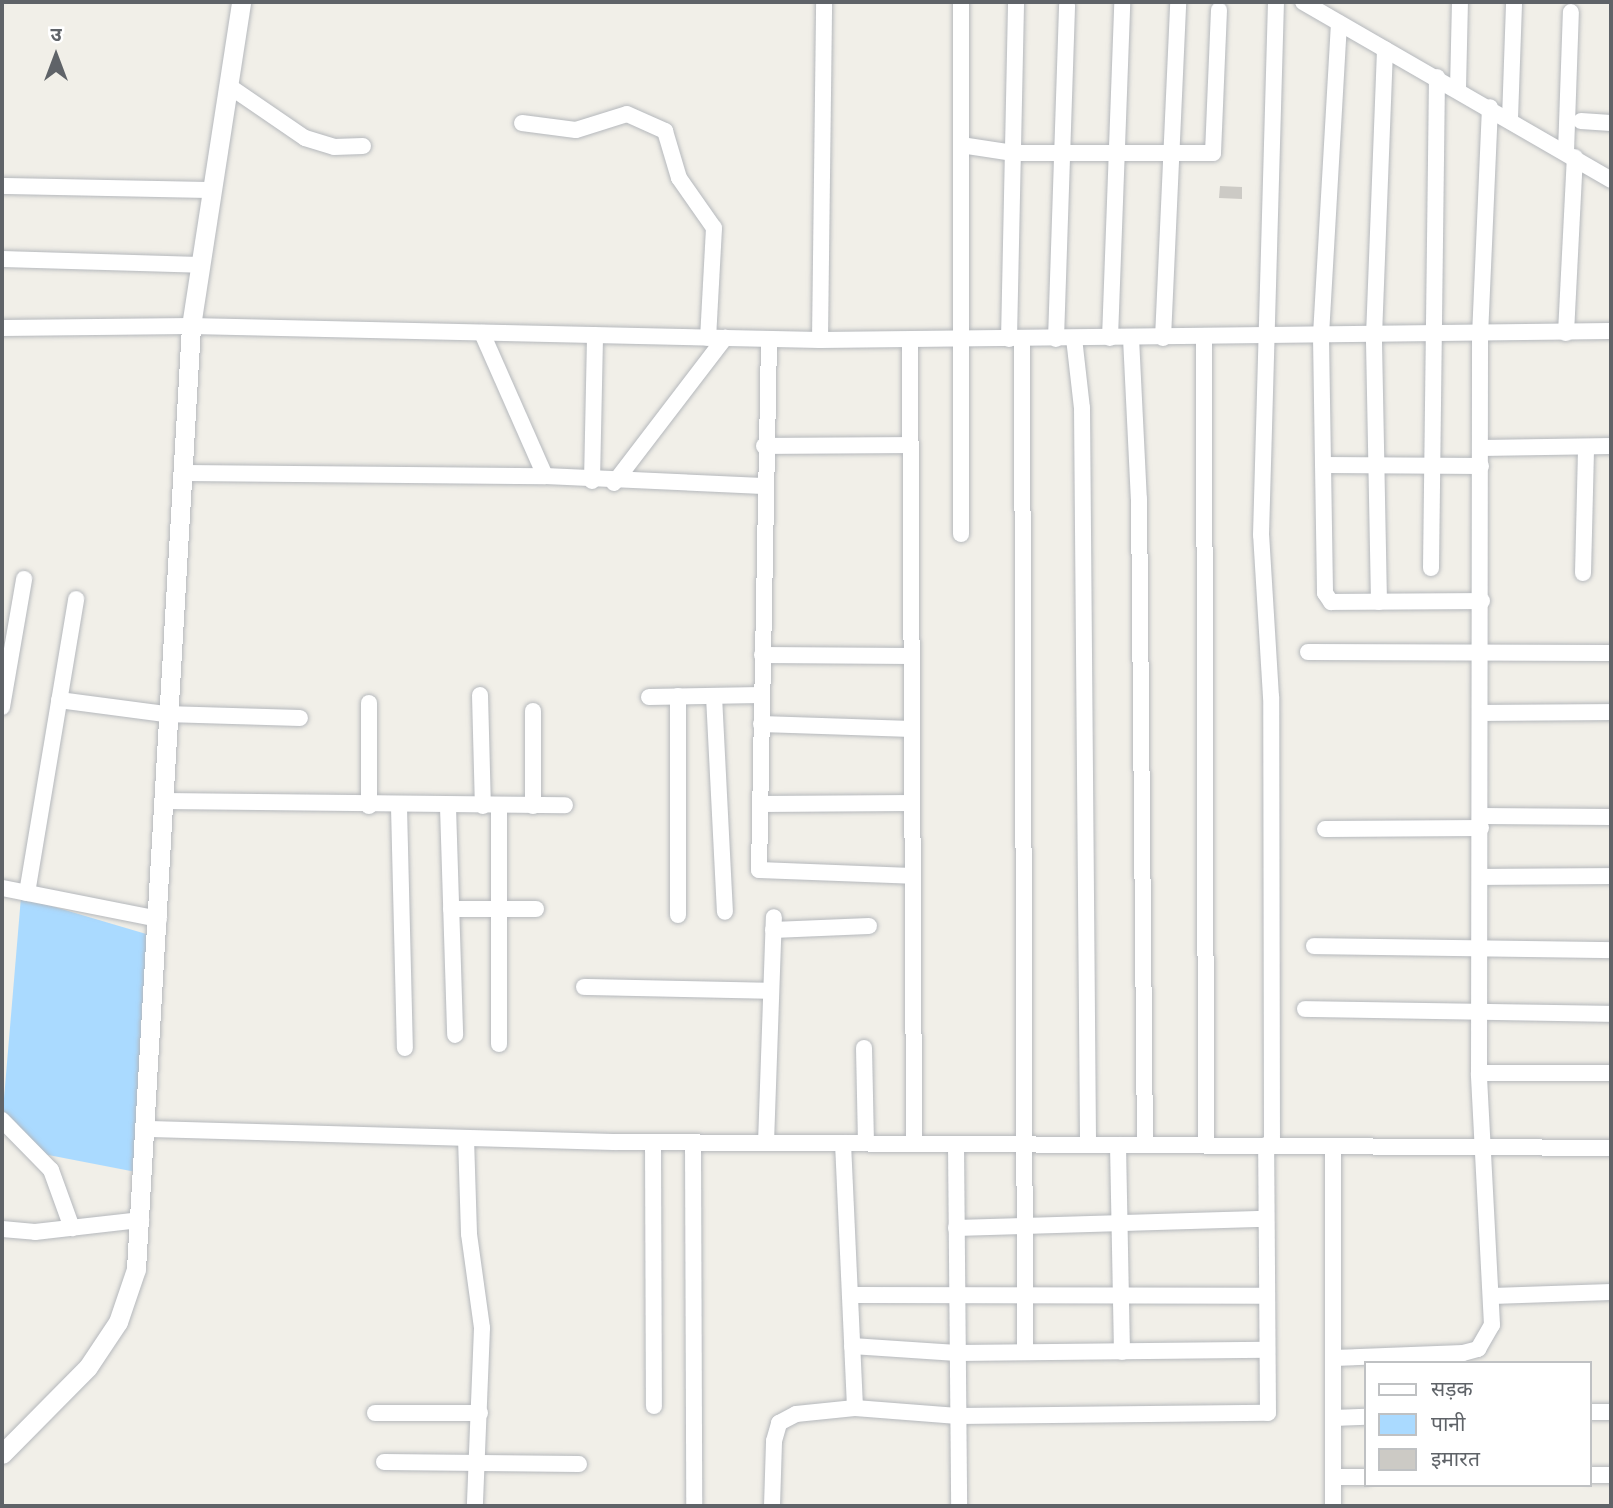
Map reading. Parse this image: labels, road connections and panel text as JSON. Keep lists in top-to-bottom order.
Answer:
{
  "legend": ["सड़क", "पानी", "इमारत"],
  "north": "top"
}
